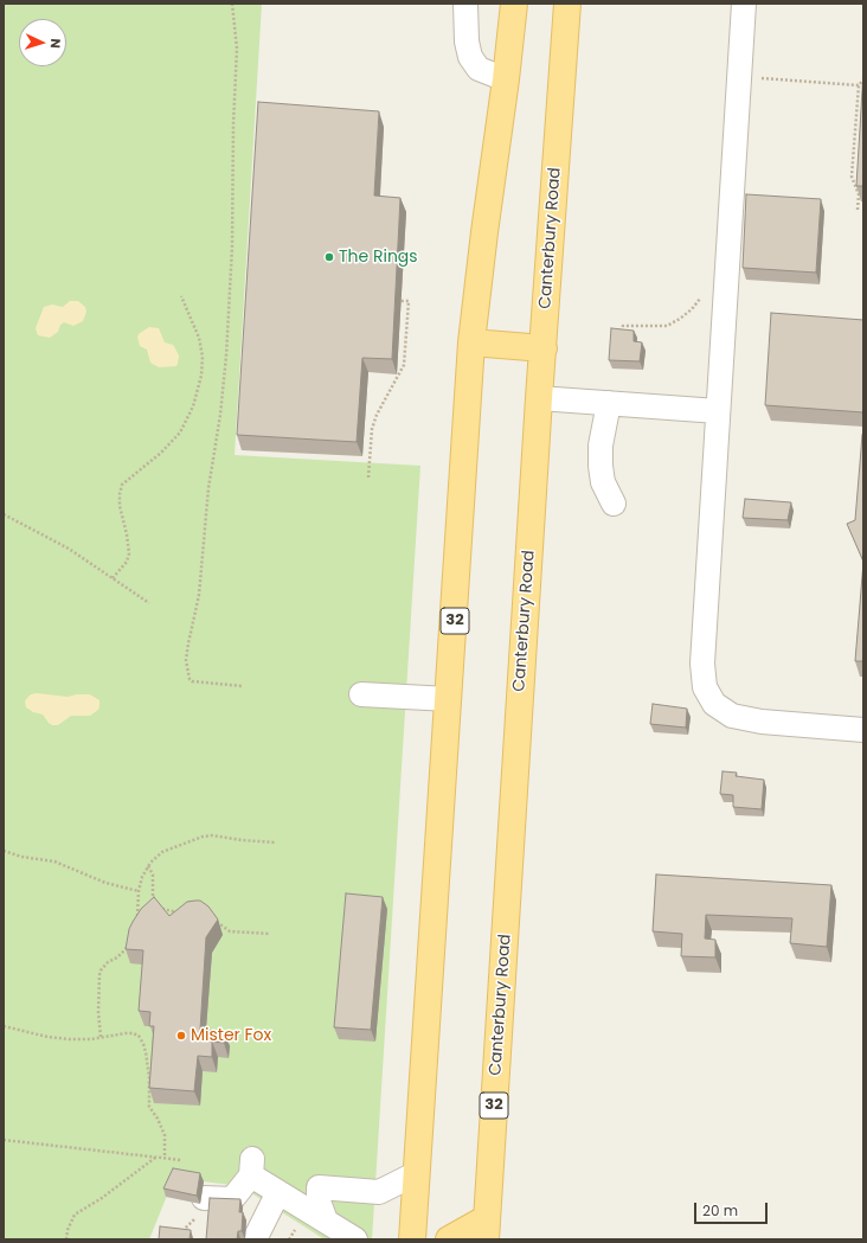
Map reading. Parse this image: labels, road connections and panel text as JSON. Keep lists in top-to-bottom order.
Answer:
{
  "streets": {
    "main road": ["Canterbury Road", "32"]
  },
  "places": ["The Rings", "Mister Fox"],
  "scale_bar": "20 m",
  "north": "right"
}
